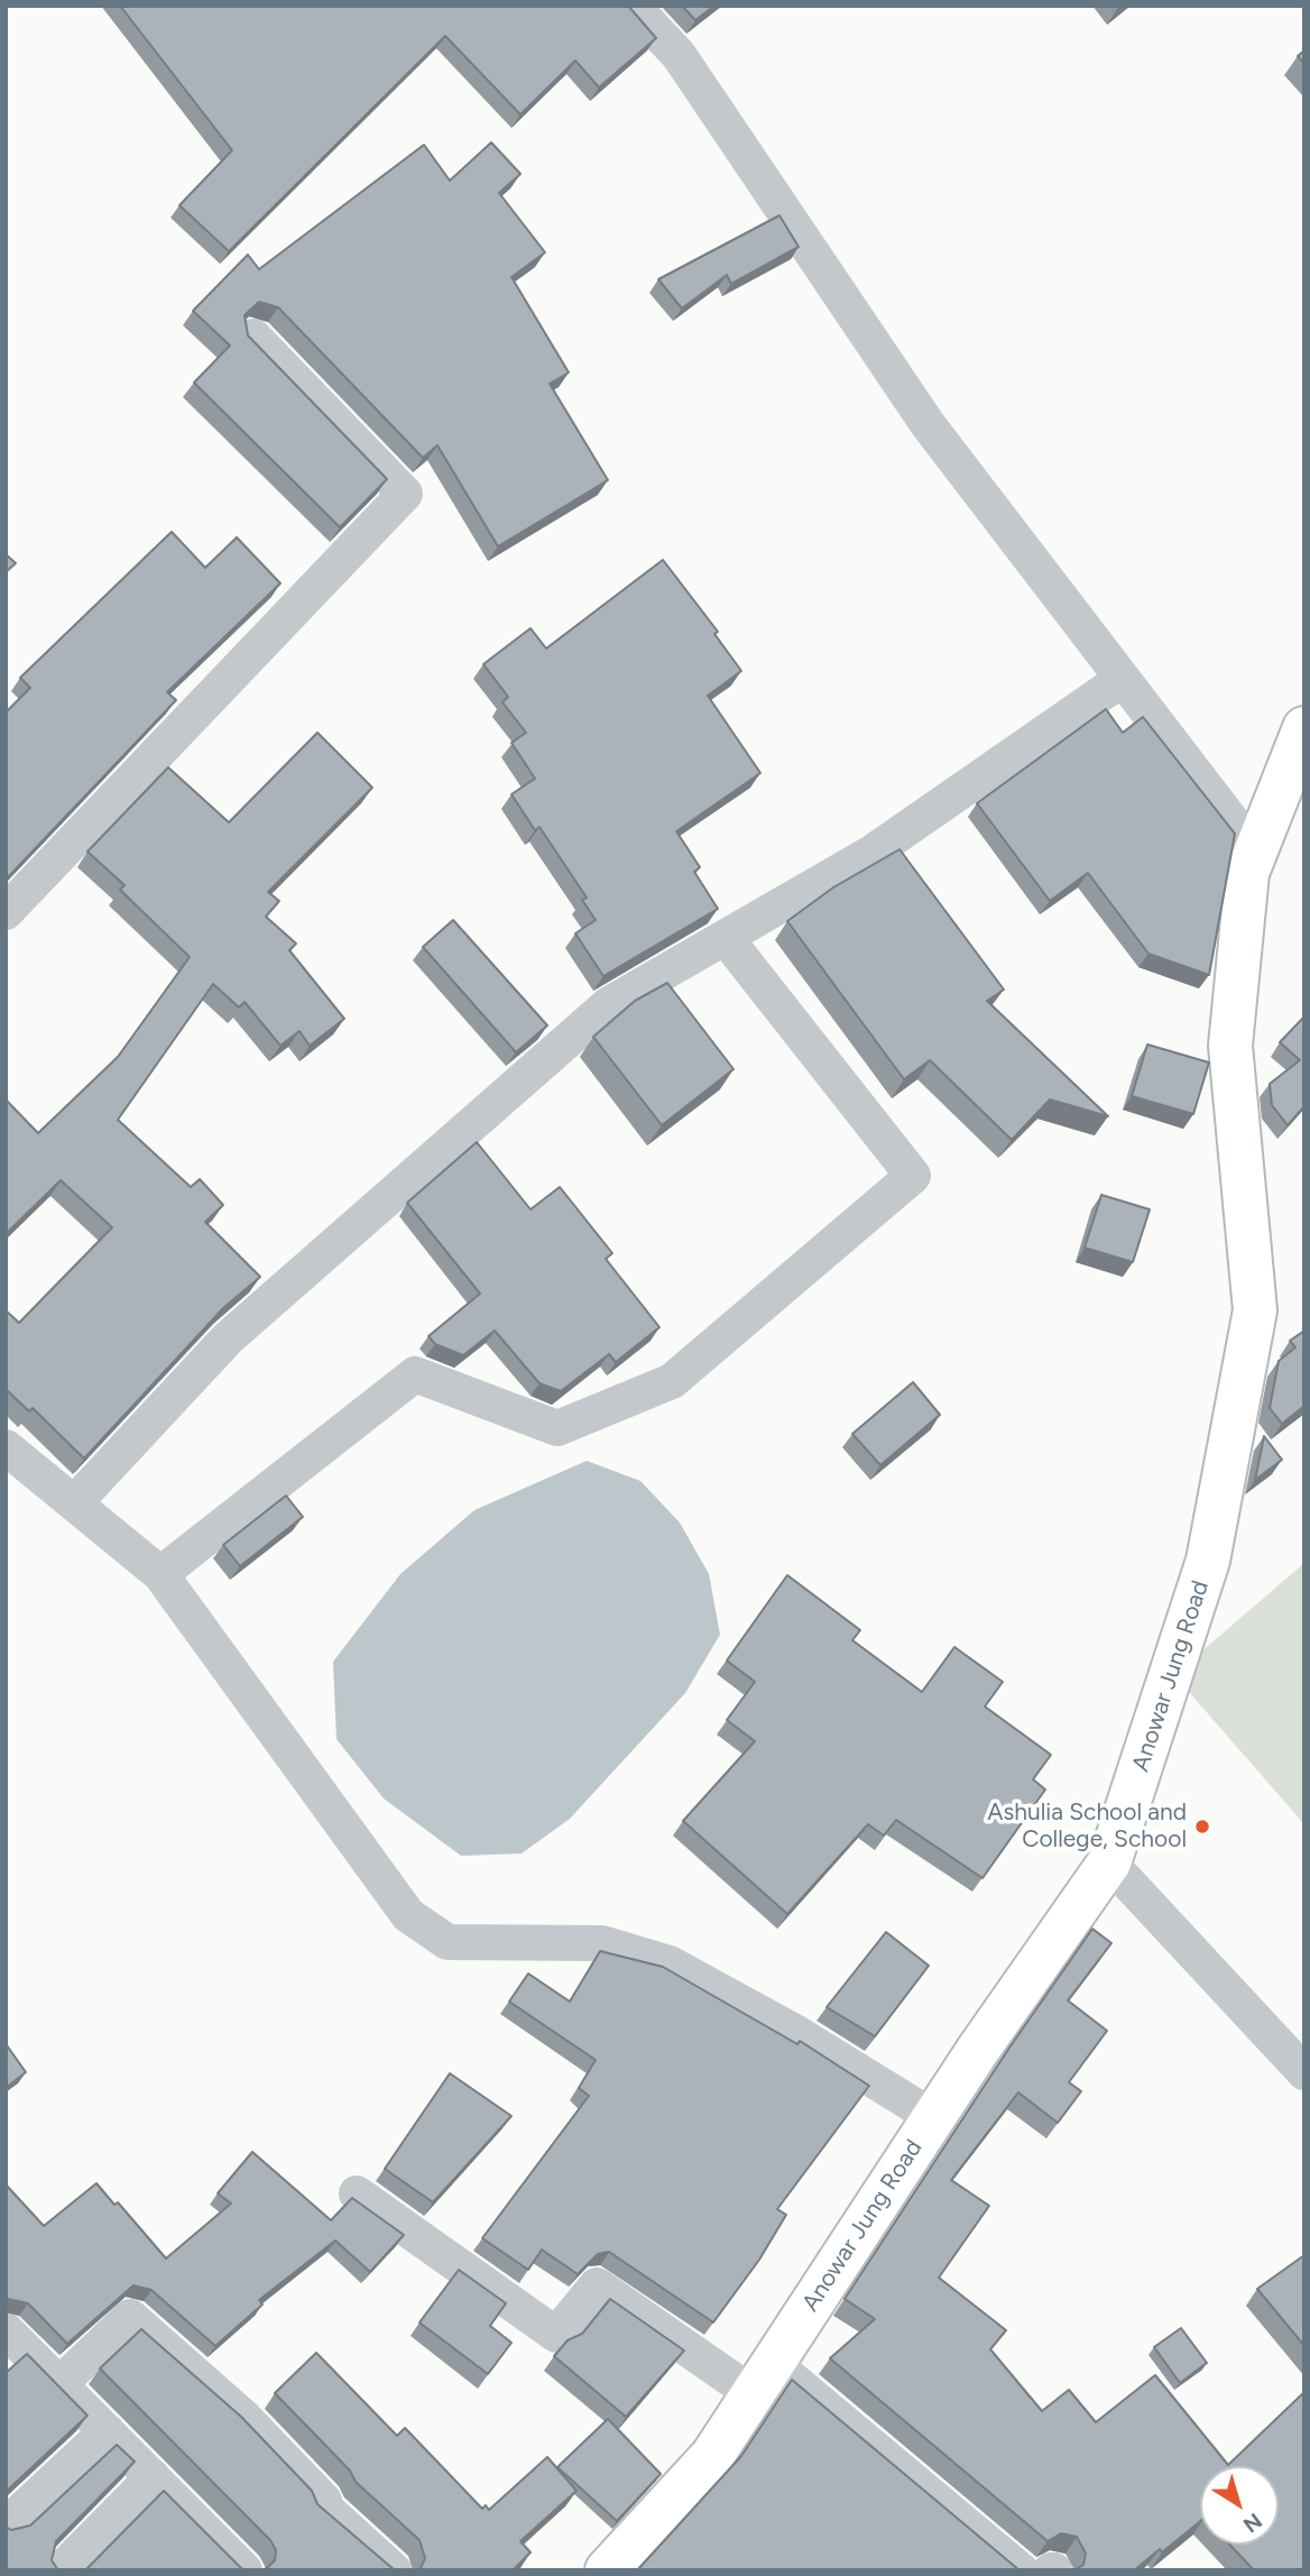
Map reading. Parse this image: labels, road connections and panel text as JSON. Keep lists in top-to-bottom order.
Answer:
{
  "streets": {
    "highway": ["Anowar Jung Road"]
  },
  "places": ["Ashulia School and College, School"],
  "north": "bottom right"
}
